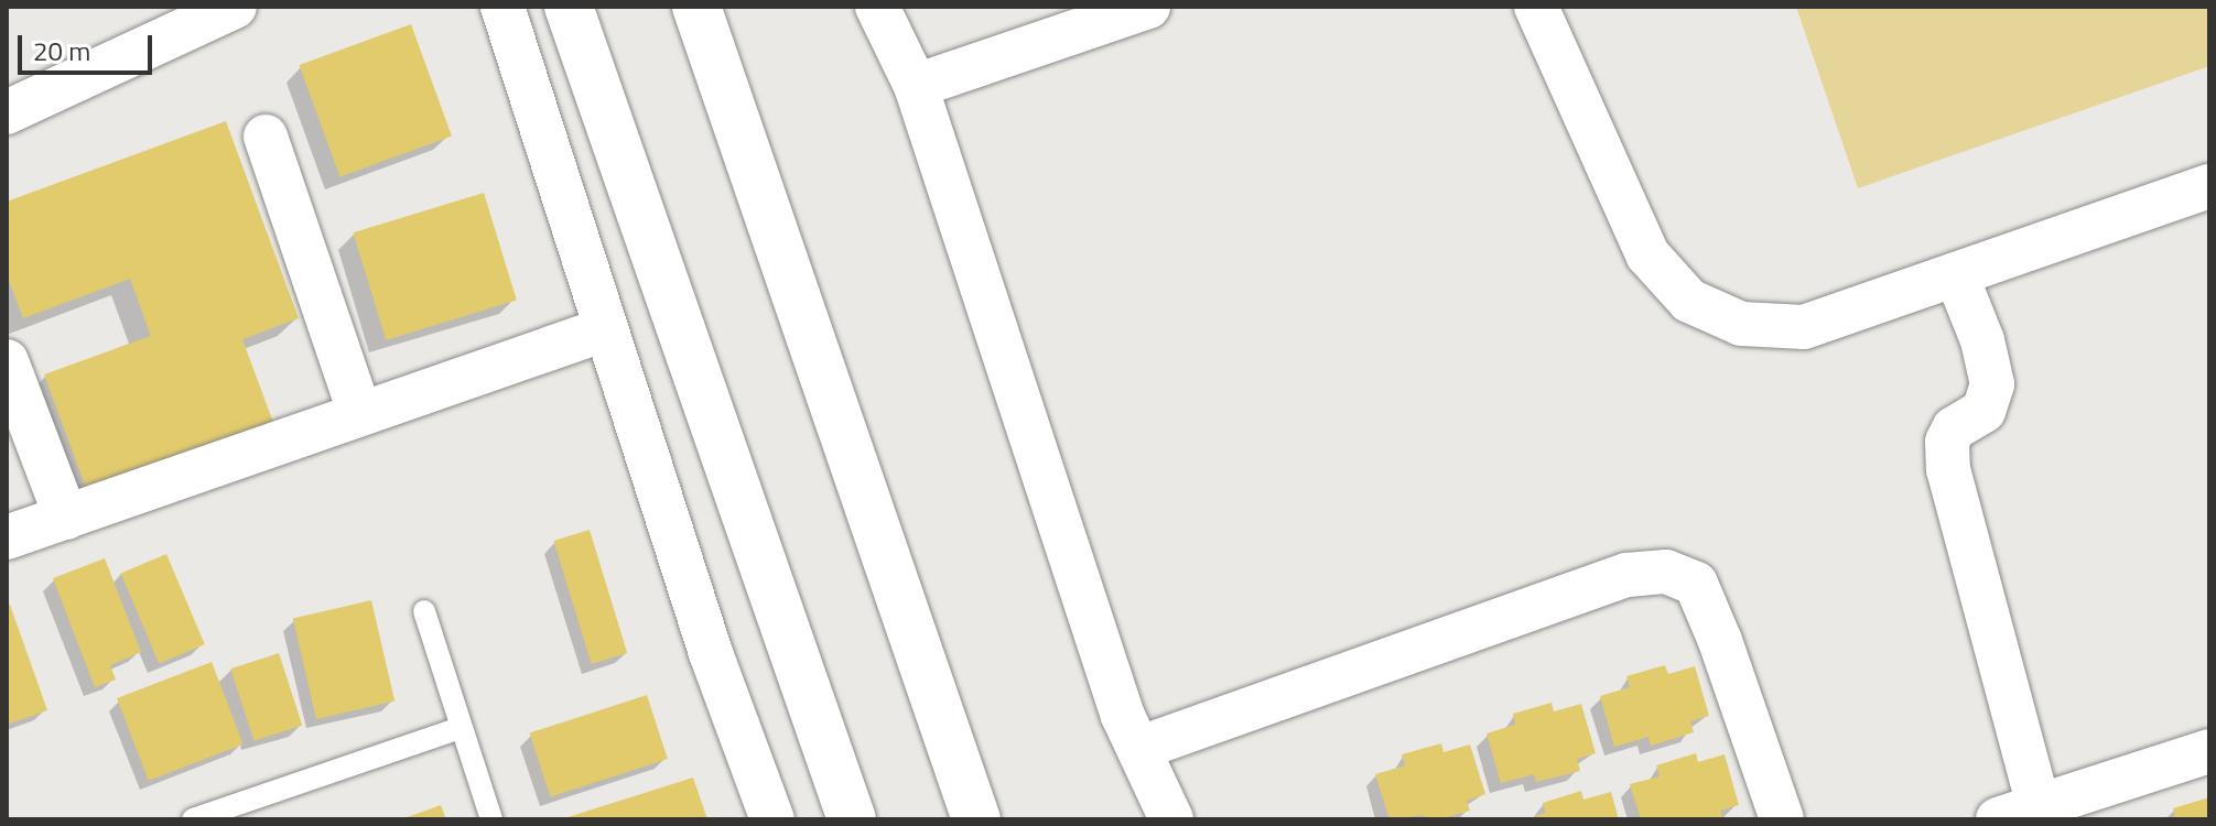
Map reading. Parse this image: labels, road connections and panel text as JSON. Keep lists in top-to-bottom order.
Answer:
{
  "scale_bar": "20 m"
}
